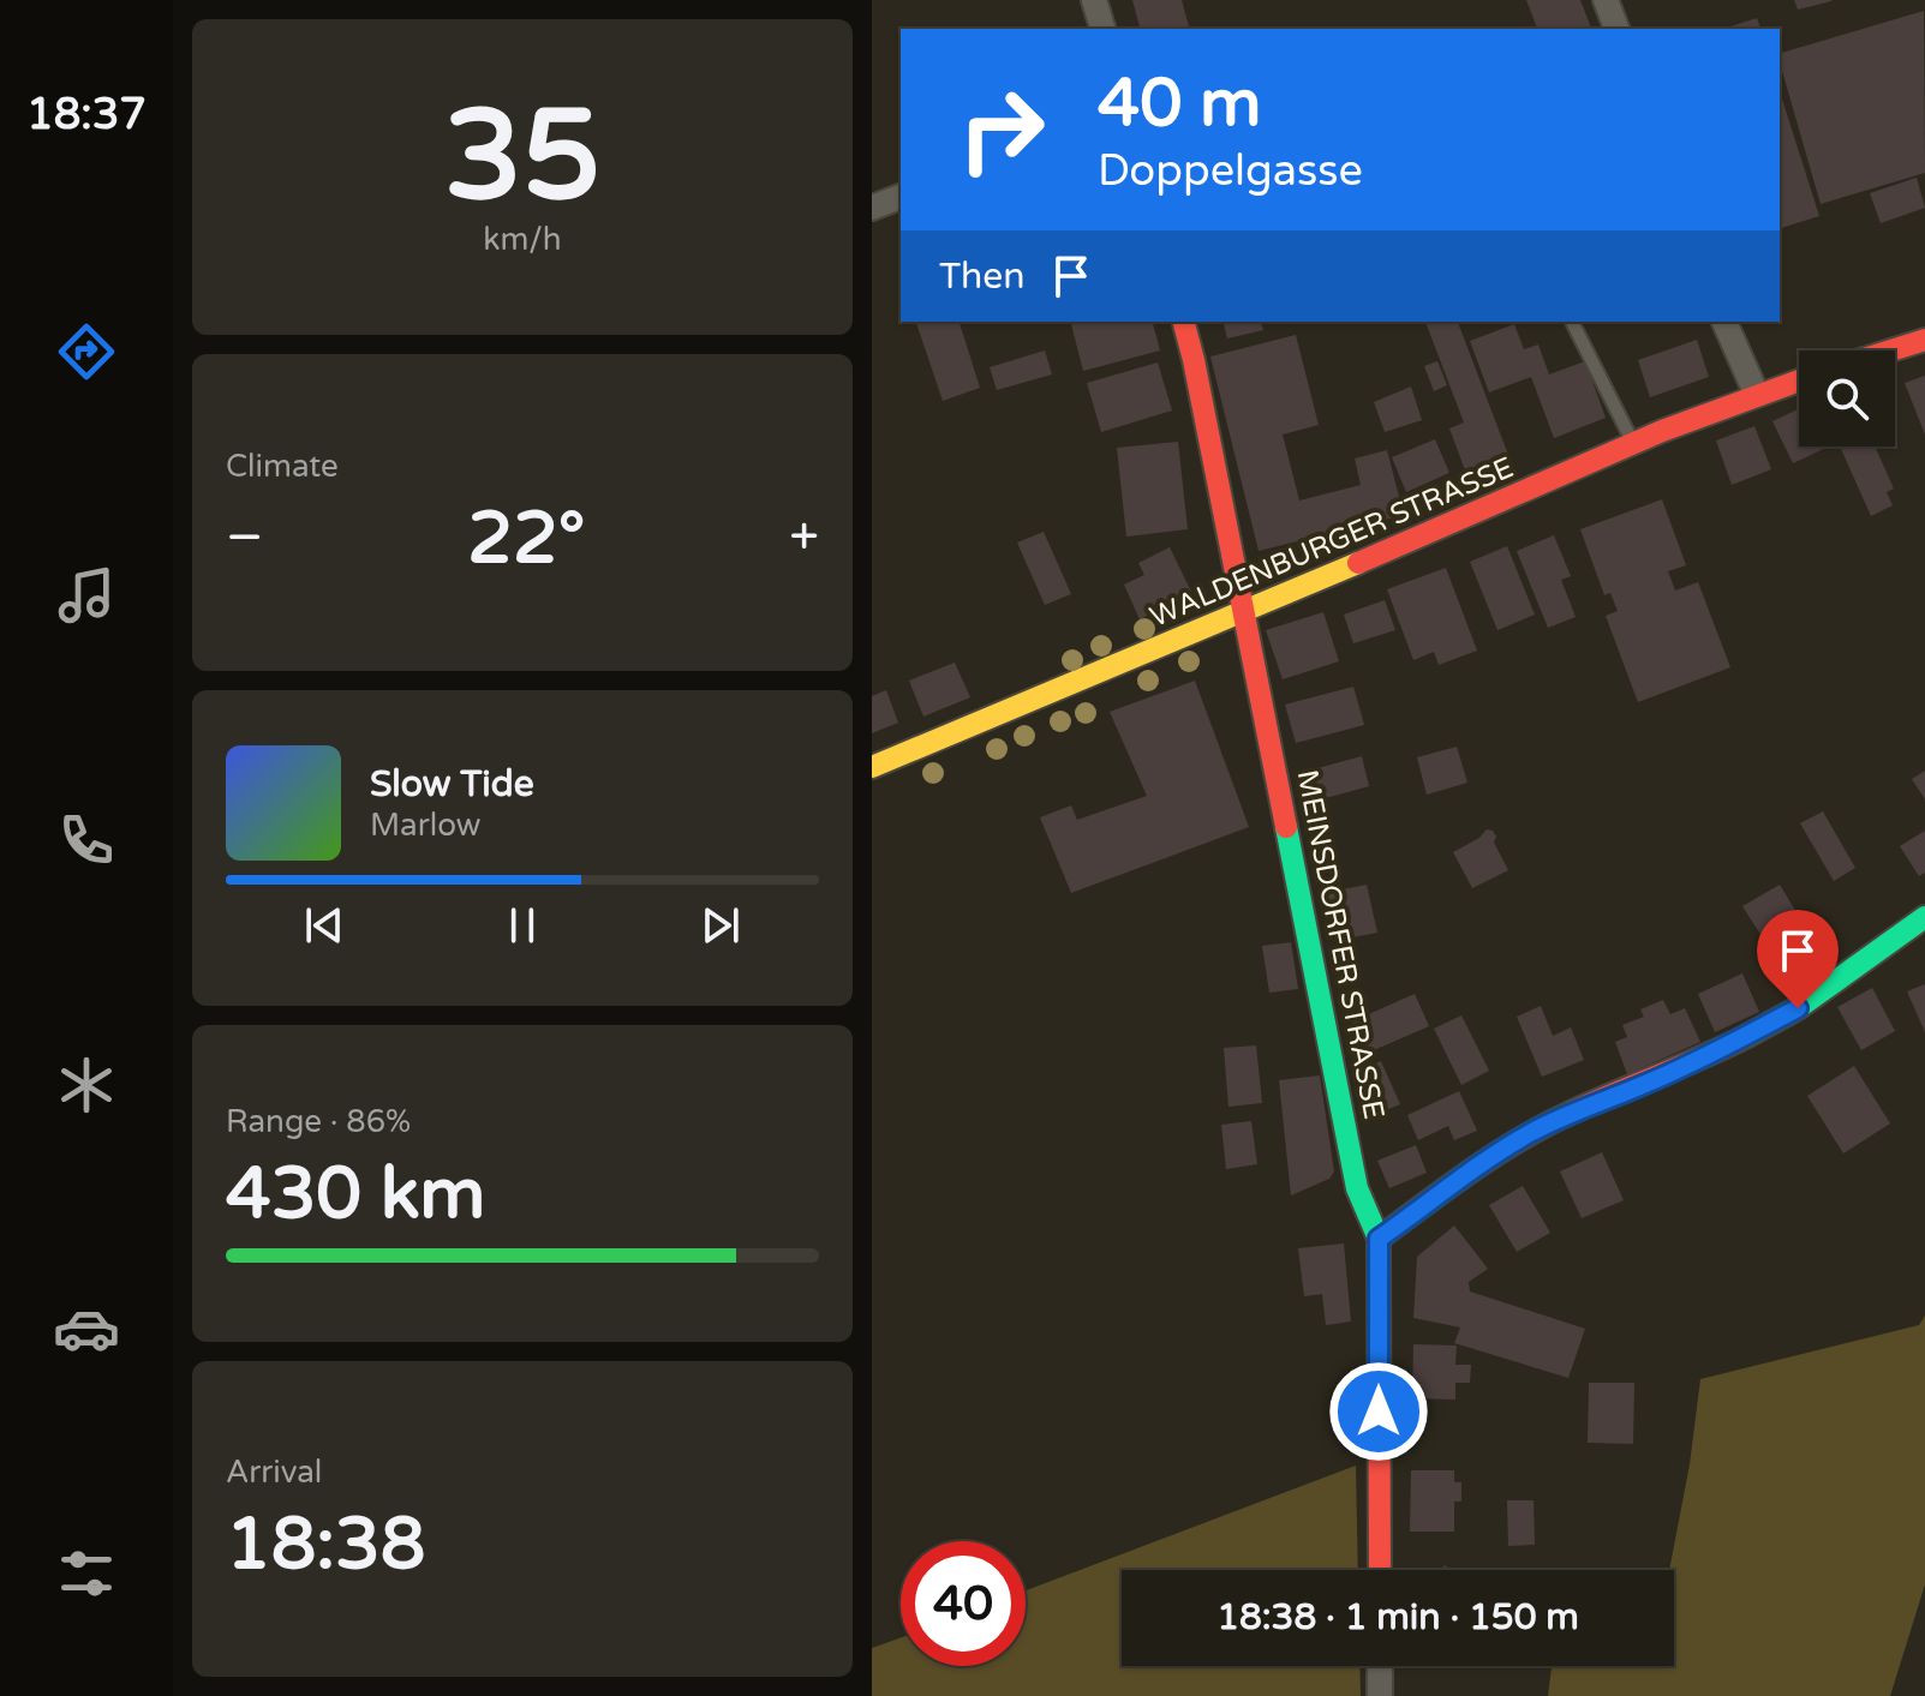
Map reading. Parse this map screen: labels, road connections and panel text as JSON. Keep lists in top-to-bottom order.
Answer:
{
  "streets": {
    "street": ["WALDENBURGER STRASSE", "MEINSDORFER STRASSE"]
  },
  "crossings": [
    ["WALDENBURGER STRASSE", "MEINSDORFER STRASSE"]
  ],
  "page": {
    "tabs": "18:37",
    "tile": [
      ["35", "km/h"],
      "Climate",
      ["Range · 86%", "430 km"],
      ["Arrival", "18:38"]
    ],
    "turn": ["40 m", "Doppelgasse"],
    "then": "Then",
    "heat": ["−", "22°", "+"],
    "song": ["Slow Tide", "Marlow"],
    "limit": "40",
    "trip": "18:38 · 1 min · 150 m"
  }
}
